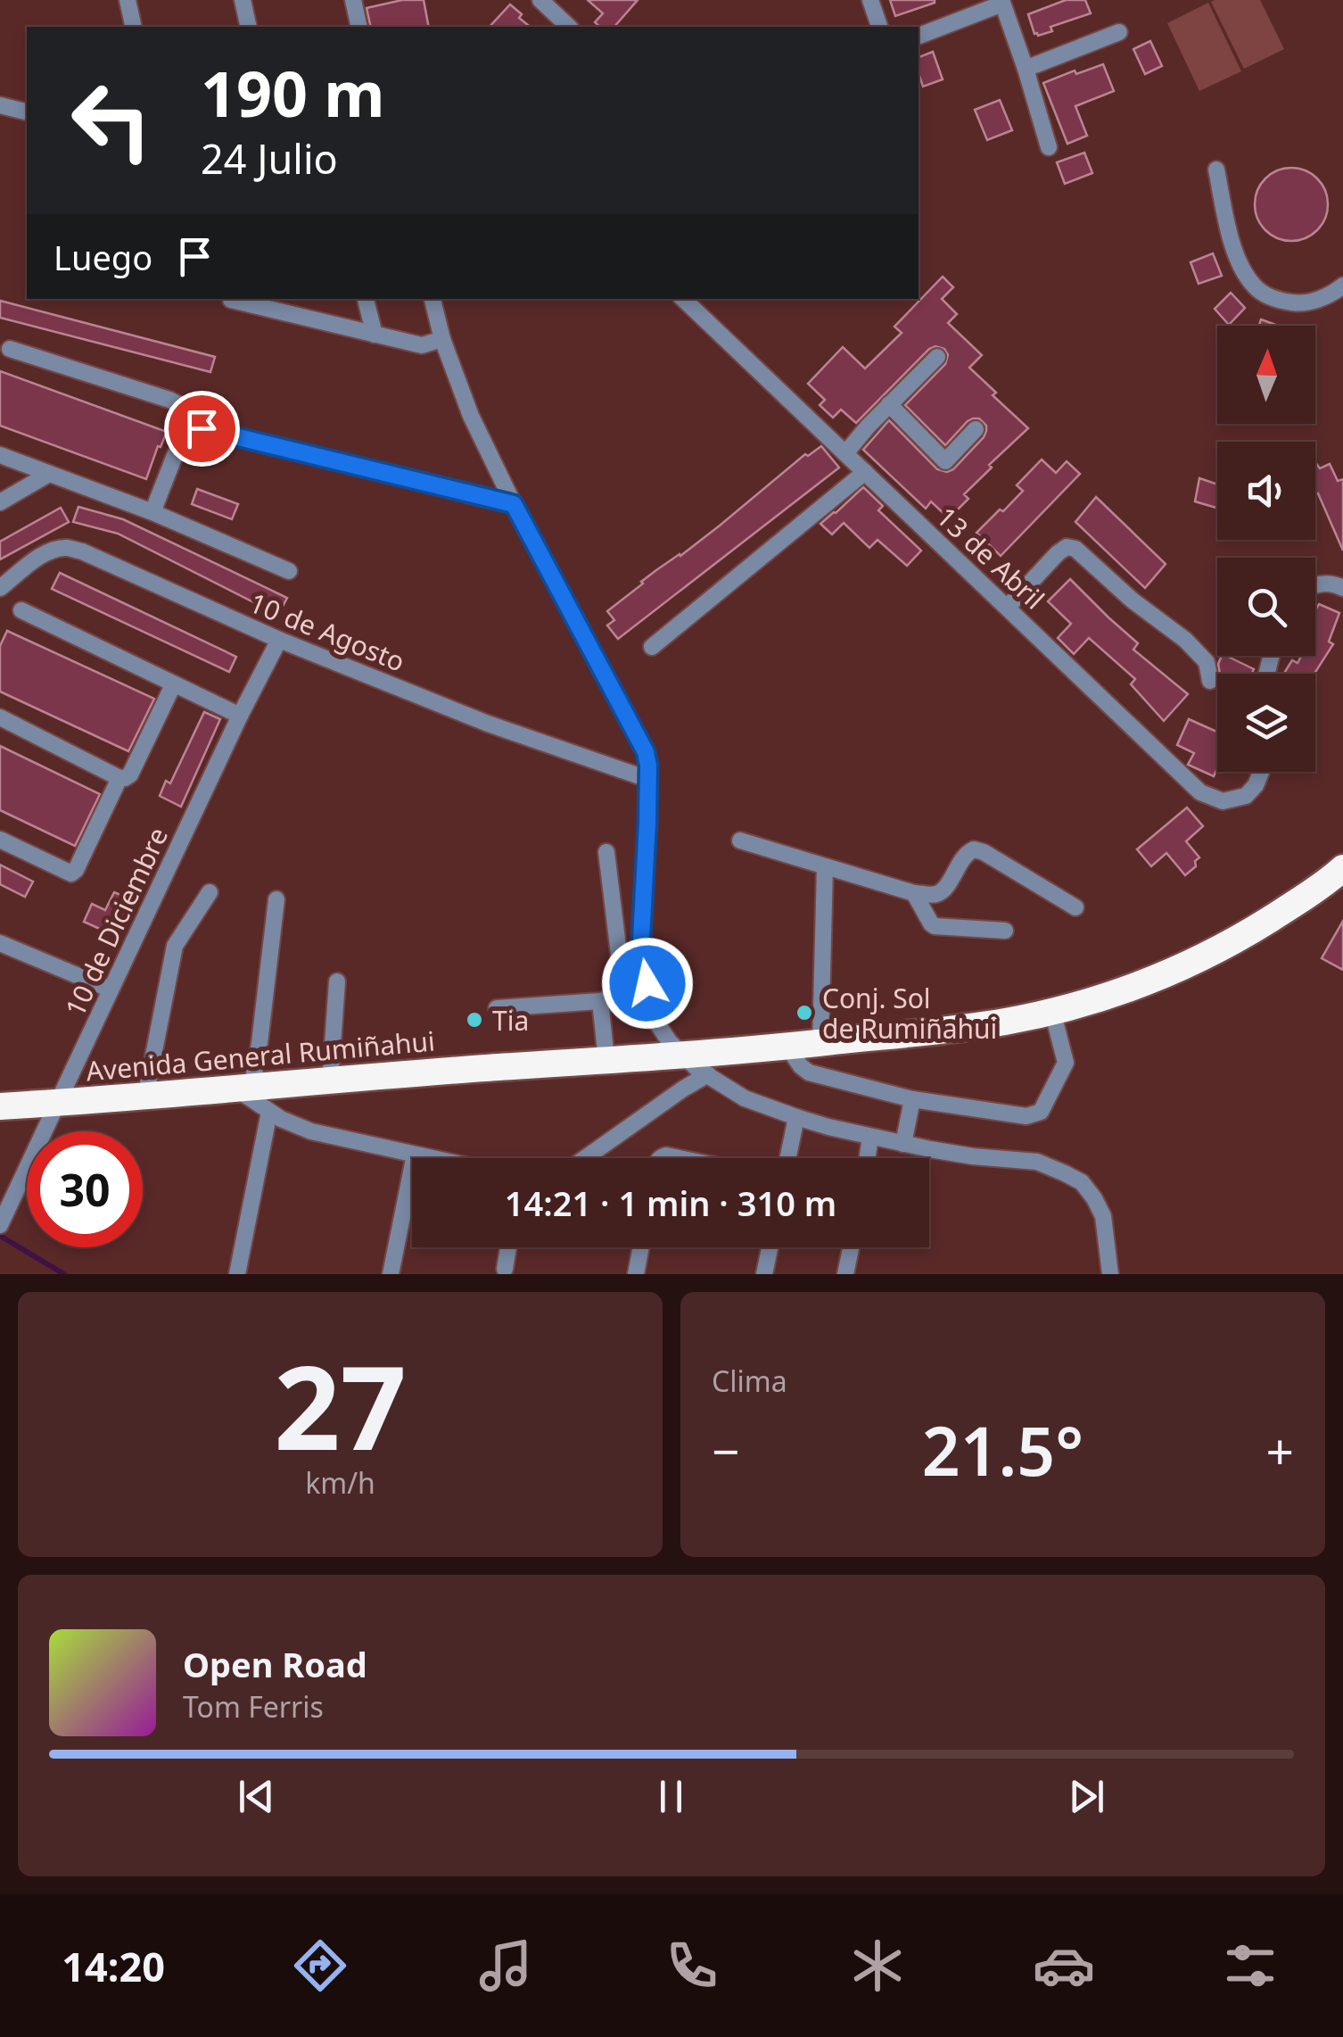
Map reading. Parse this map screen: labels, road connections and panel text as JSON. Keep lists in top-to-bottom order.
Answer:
{
  "streets": {
    "highway": ["Avenida General Rumiñahui"],
    "street": ["13 de Abril", "10 de Agosto", "10 de Diciembre"]
  },
  "crossings": [
    ["10 de Agosto", "10 de Diciembre"],
    ["10 de Diciembre", "Avenida General Rumiñahui"]
  ],
  "places": ["Conj. Sol de Rumiñahui", "Tia"],
  "north": "top",
  "page": {
    "turn": ["190 m", "24 Julio"],
    "then": "Luego",
    "limit": "30",
    "trip": "14:21 · 1 min · 310 m",
    "tile": [
      ["27", "km/h"],
      "Clima"
    ],
    "heat": ["−", "21.5°", "+"],
    "song": ["Open Road", "Tom Ferris"],
    "tabs": "14:20"
  }
}
